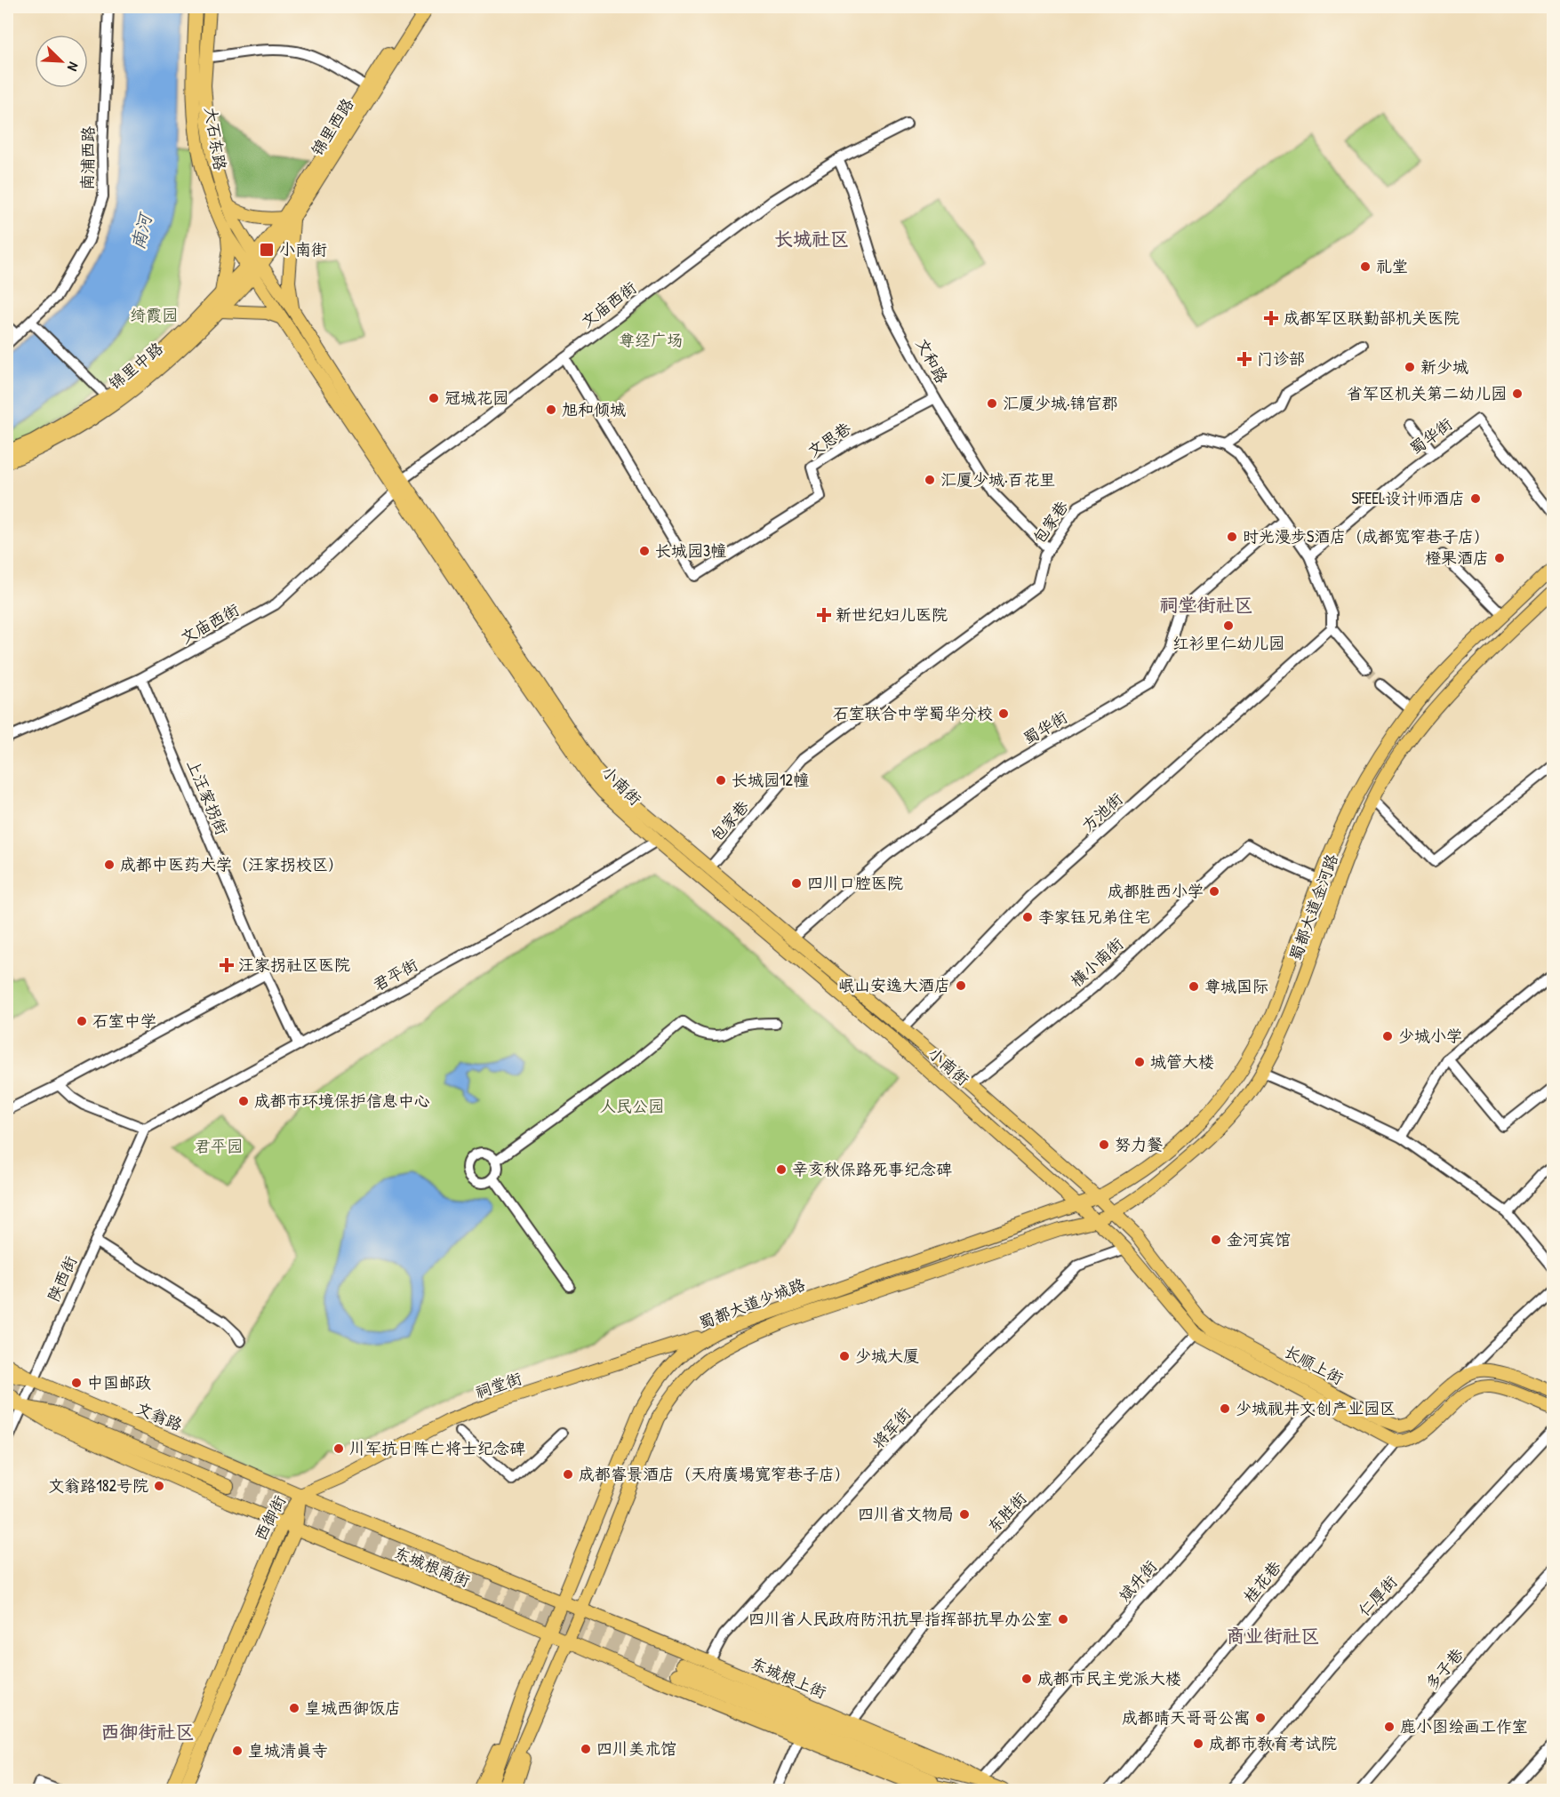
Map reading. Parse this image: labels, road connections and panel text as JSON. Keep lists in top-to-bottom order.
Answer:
{
  "streets": {
    "main road": [
      "锦里西路",
      "大石东路",
      "锦里中路",
      "小南街",
      "蜀都大道金河路",
      "蜀都大道少城路",
      "长顺上街",
      "祠堂街",
      "文翁路",
      "西御街",
      "东城根南街",
      "东城根上街"
    ],
    "street": [
      "南浦西路",
      "文庙西街",
      "文和路",
      "蜀华街",
      "文思巷",
      "包家巷",
      "上汪家拐街",
      "方池街",
      "横小南街",
      "君平街",
      "陕西街",
      "将军街",
      "东胜街",
      "斌升街",
      "桂花巷",
      "仁厚街",
      "多子巷"
    ]
  },
  "crossings": [
    ["锦里西路", "大石东路"],
    ["锦里西路", "锦里中路"],
    ["锦里西路", "小南街"],
    ["大石东路", "锦里中路"],
    ["大石东路", "小南街"],
    ["文庙西街", "文和路"],
    ["文庙西街", "文思巷"],
    ["文庙西街", "小南街"],
    ["文庙西街", "上汪家拐街"],
    ["文和路", "文思巷"],
    ["文和路", "包家巷"],
    ["锦里中路", "小南街"],
    ["蜀华街", "小南街"],
    ["包家巷", "小南街"],
    ["小南街", "方池街"],
    ["小南街", "蜀都大道金河路"],
    ["小南街", "横小南街"],
    ["小南街", "君平街"],
    ["小南街", "蜀都大道少城路"],
    ["小南街", "长顺上街"],
    ["上汪家拐街", "君平街"],
    ["蜀都大道金河路", "横小南街"],
    ["蜀都大道金河路", "蜀都大道少城路"],
    ["蜀都大道金河路", "长顺上街"],
    ["君平街", "陕西街"],
    ["陕西街", "文翁路"],
    ["蜀都大道少城路", "长顺上街"],
    ["蜀都大道少城路", "祠堂街"],
    ["蜀都大道少城路", "东城根南街"],
    ["蜀都大道少城路", "东城根上街"],
    ["长顺上街", "将军街"],
    ["长顺上街", "东胜街"],
    ["长顺上街", "斌升街"],
    ["长顺上街", "桂花巷"],
    ["祠堂街", "文翁路"],
    ["祠堂街", "西御街"],
    ["祠堂街", "东城根南街"],
    ["文翁路", "西御街"],
    ["文翁路", "东城根南街"],
    ["将军街", "东城根上街"],
    ["东胜街", "东城根上街"],
    ["西御街", "东城根南街"],
    ["东城根南街", "东城根上街"],
    ["斌升街", "东城根上街"]
  ],
  "districts": [
    "长城社区",
    "祠堂街社区",
    "商业街社区",
    "西御街社区"
  ],
  "water": ["南河"],
  "parks": [
    "绮霞园",
    "尊经广场",
    "人民公园",
    "君平园"
  ],
  "places": {
    "transit": ["小南街"],
    "other": [
      "礼堂",
      "新少城",
      "省军区机关第二幼儿园",
      "冠城花园",
      "汇厦少城·锦官郡",
      "旭和倾城",
      "汇厦少城·百花里",
      "SFEEL设计师酒店",
      "时光漫步S酒店（成都宽窄巷子店）",
      "长城园3幢",
      "橙果酒店",
      "红衫里仁幼儿园",
      "石室联合中学蜀华分校",
      "长城园12幢",
      "成都中医药大学（汪家拐校区）",
      "四川口腔医院",
      "成都胜西小学",
      "李家钰兄弟住宅",
      "岷山安逸大酒店",
      "尊城国际",
      "石室中学",
      "少城小学",
      "城管大楼",
      "成都市环境保护信息中心",
      "努力餐",
      "辛亥秋保路死事纪念碑",
      "金河宾馆",
      "少城大厦",
      "中国邮政",
      "少城视井文创产业园区",
      "川军抗日阵亡将士纪念碑",
      "成都睿景酒店（天府廣場寬窄巷子店）",
      "文翁路182号院",
      "四川省文物局",
      "四川省人民政府防汛抗旱指挥部抗旱办公室",
      "成都市民主党派大楼",
      "皇城西御饭店",
      "成都晴天哥哥公寓",
      "鹿小图绘画工作室",
      "成都市教育考试院",
      "四川美术馆",
      "皇城清真寺"
    ],
    "health": [
      "成都军区联勤部机关医院",
      "门诊部",
      "新世纪妇儿医院",
      "汪家拐社区医院"
    ]
  },
  "north": "bottom right"
}
